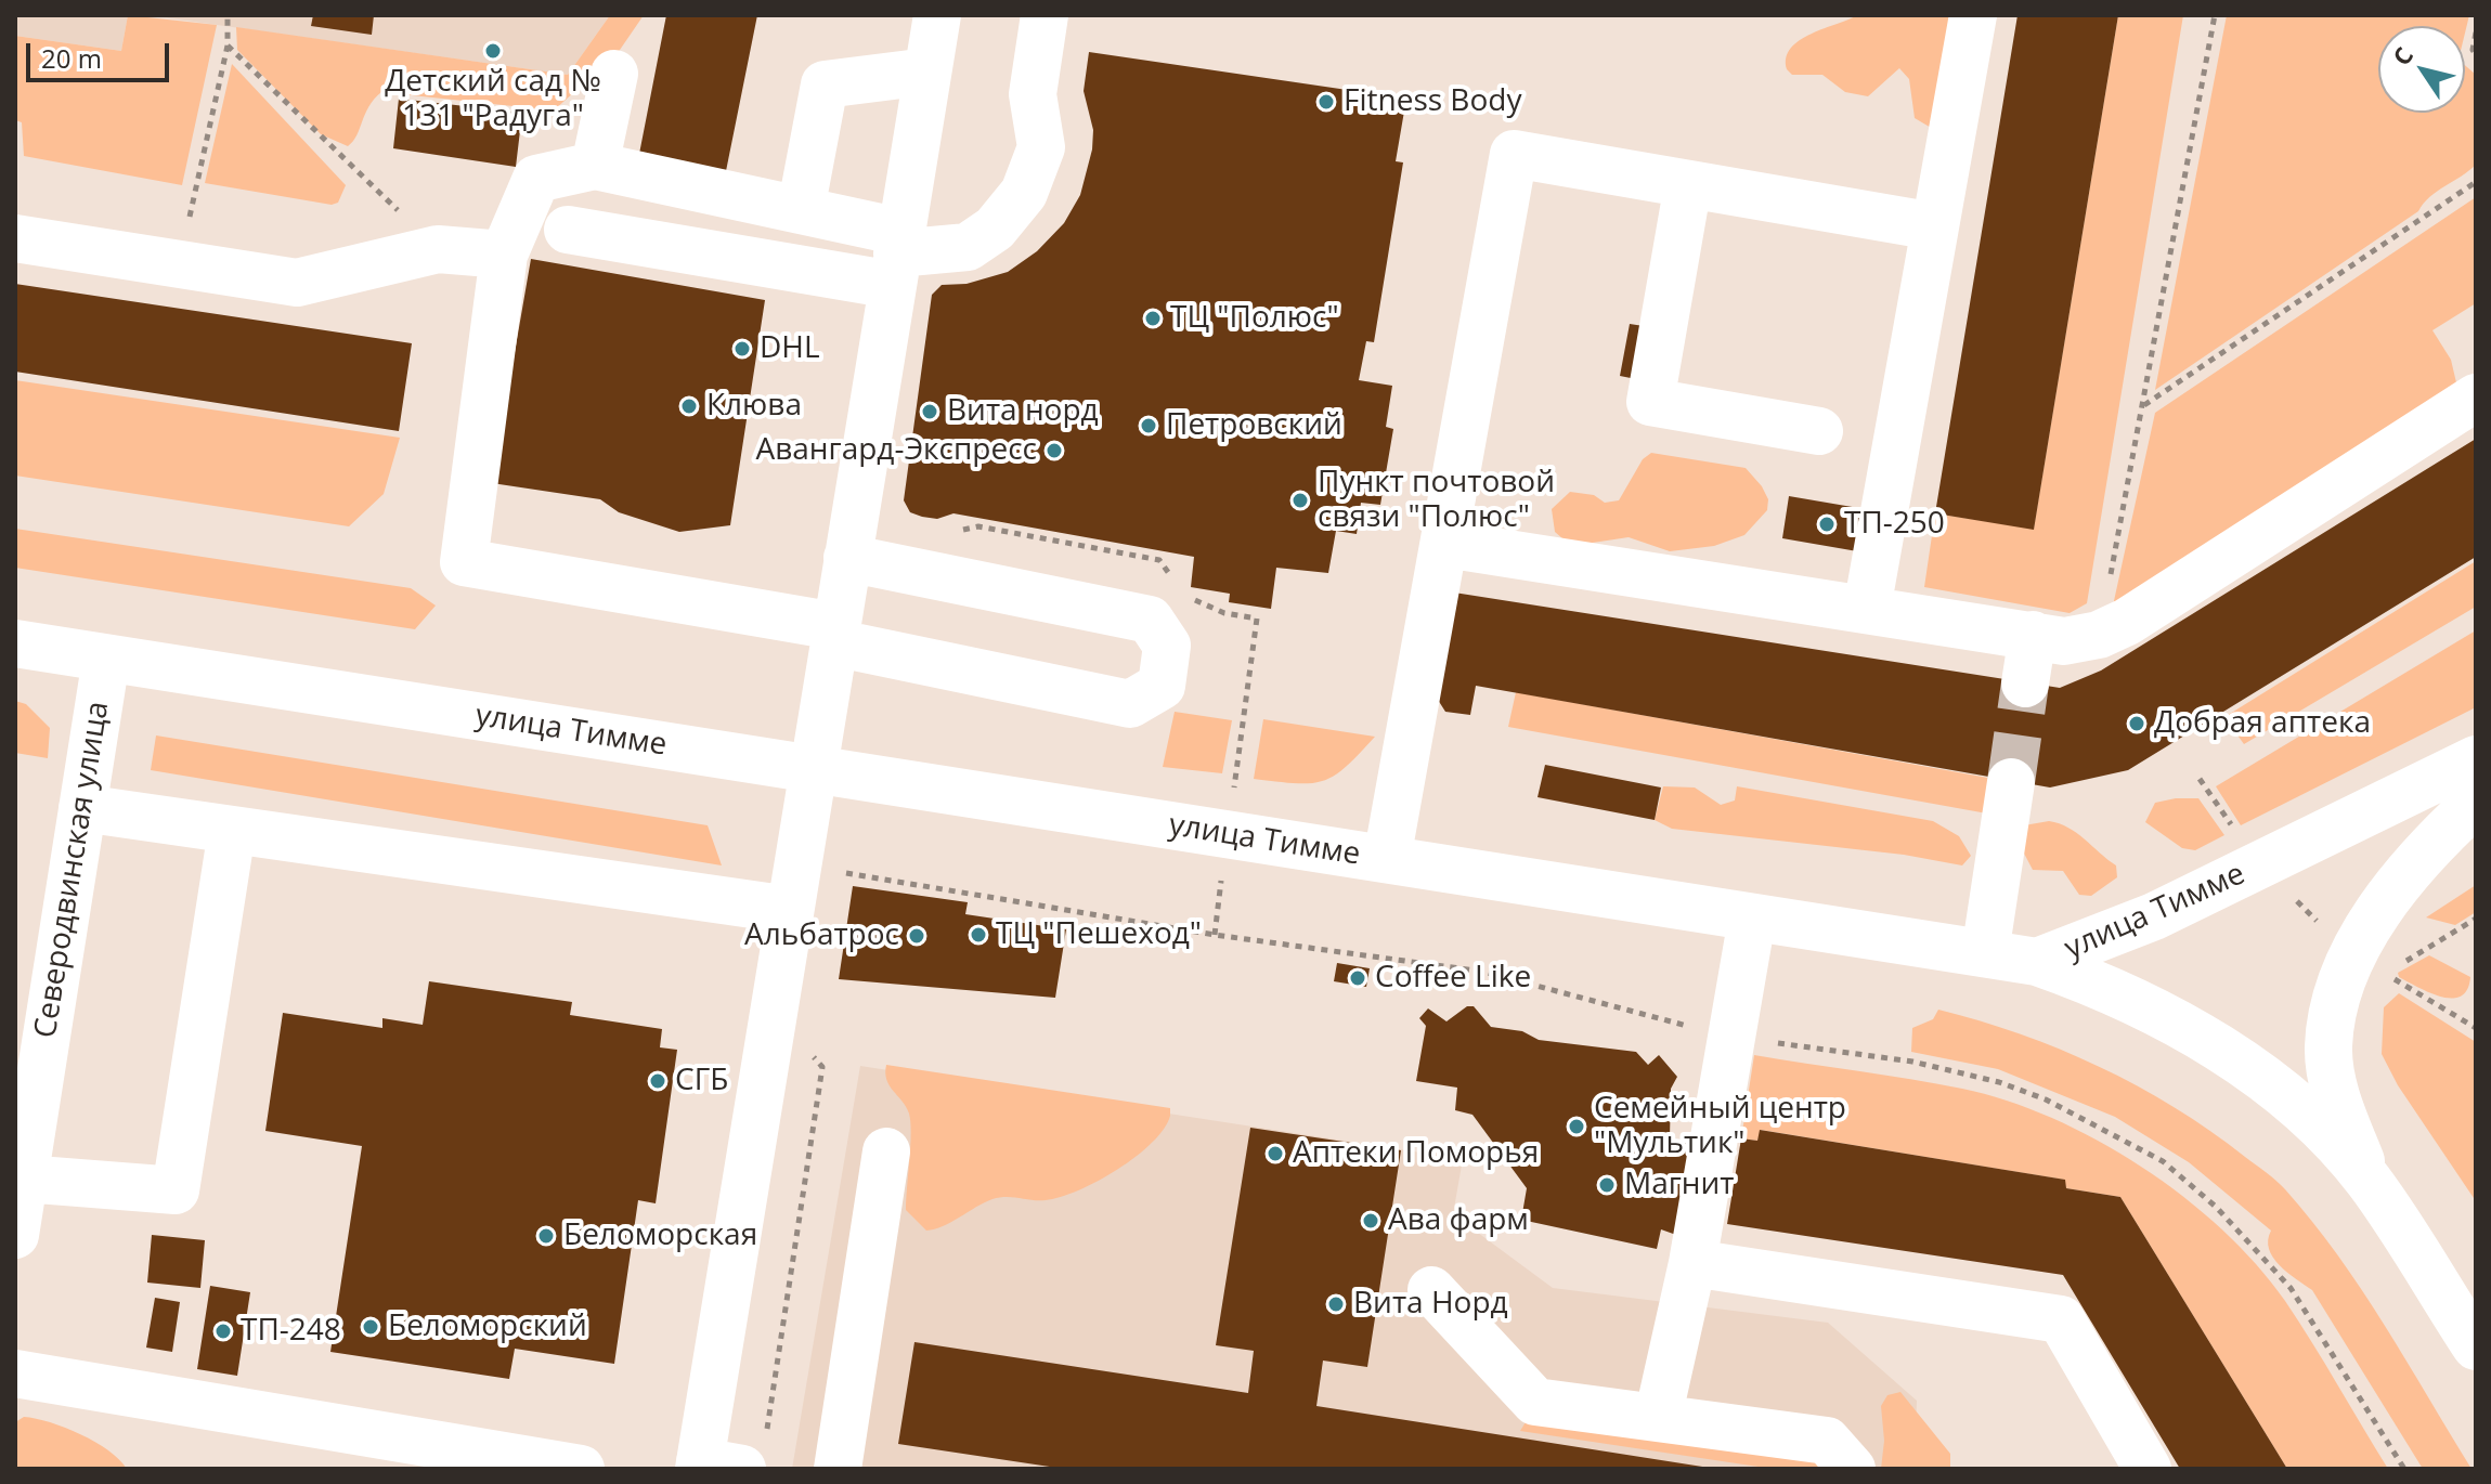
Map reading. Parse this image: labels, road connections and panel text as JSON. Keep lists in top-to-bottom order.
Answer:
{
  "streets": {
    "main road": ["улица Тимме", "Северодвинская улица"]
  },
  "crossings": [
    ["улица Тимме", "Северодвинская улица"]
  ],
  "places": [
    "Детский сад № 131 \"Радуга\"",
    "Fitness Body",
    "ТЦ \"Полюс\"",
    "DHL",
    "Клюва",
    "Вита норд",
    "Петровский",
    "Авангард-Экспресс",
    "Пункт почтовой связи \"Полюс\"",
    "ТП-250",
    "Добрая аптека",
    "ТЦ \"Пешеход\"",
    "Альбатрос",
    "Coffee Like",
    "СГБ",
    "Семейный центр \"Мультик\"",
    "Аптеки Поморья",
    "Магнит",
    "Ава фарм",
    "Беломорская",
    "Вита Норд",
    "Беломорский",
    "ТП-248"
  ],
  "scale_bar": "20 m",
  "north": "top left"
}
